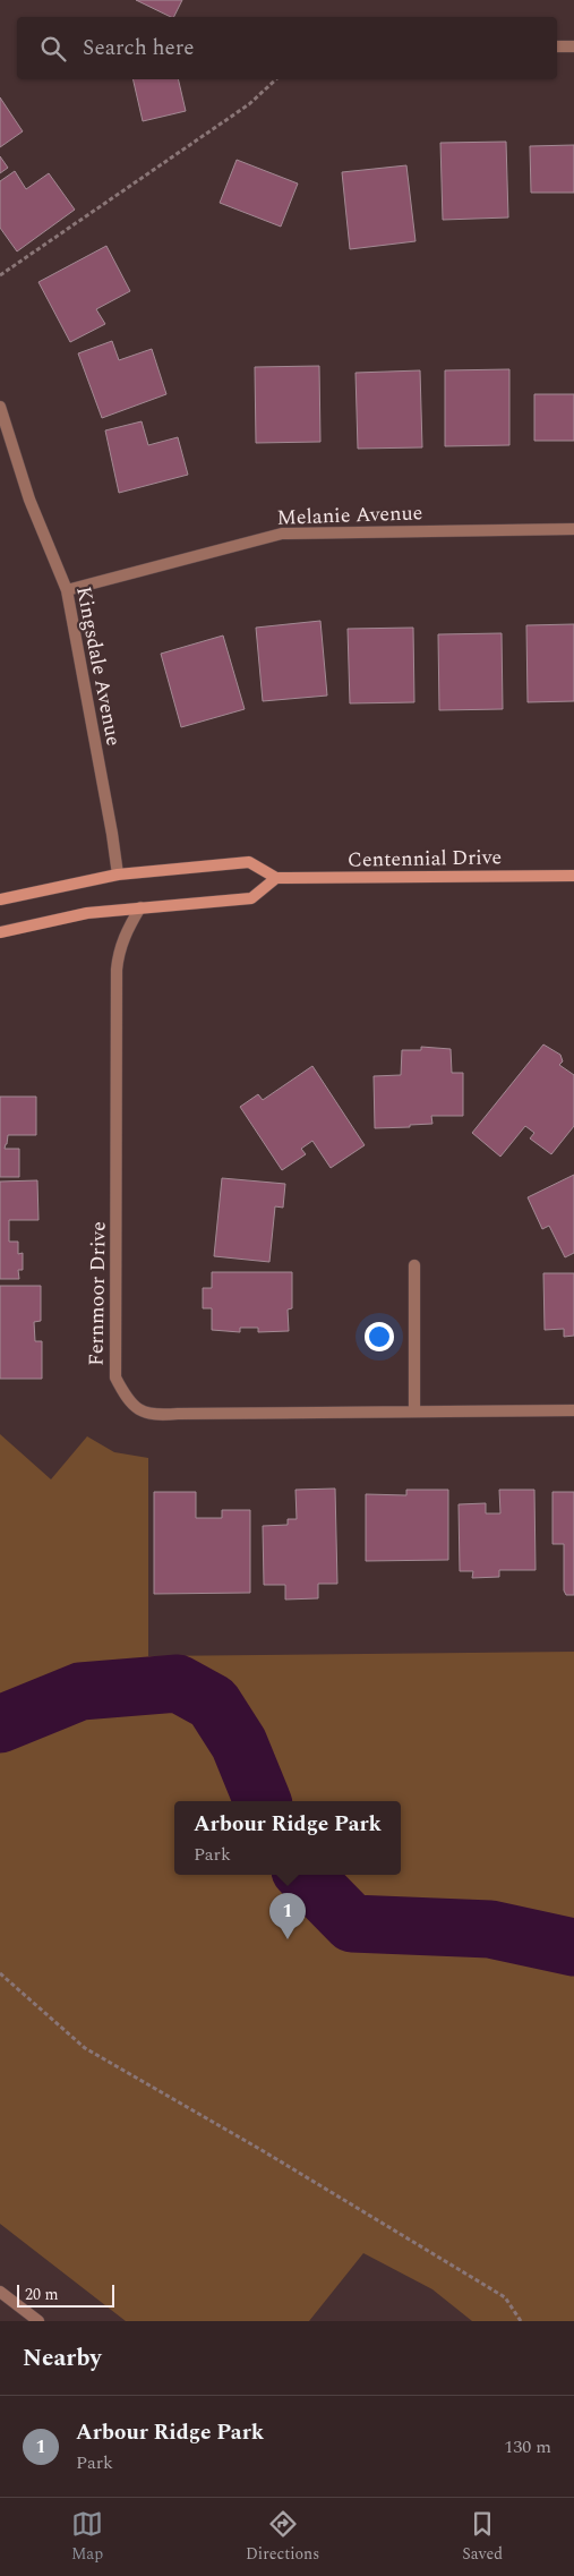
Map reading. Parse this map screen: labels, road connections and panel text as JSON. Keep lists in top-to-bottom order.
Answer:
{
  "streets": {
    "main road": ["Centennial Drive"],
    "street": ["Melanie Avenue", "Kingsdale Avenue", "Fernmoor Drive"]
  },
  "crossings": [
    ["Melanie Avenue", "Kingsdale Avenue"]
  ],
  "scale_bar": "20 m",
  "page": {
    "search": "Search here",
    "popup": ["Arbour Ridge Park", "Park"],
    "pins": "1",
    "scale": "20 m",
    "heading": "Nearby",
    "list": [
      {
        "mark": "1",
        "name": "Arbour Ridge Park",
        "note": "Park",
        "value": "130 m"
      }
    ],
    "nav": ["Map", "Directions", "Saved"]
  }
}
